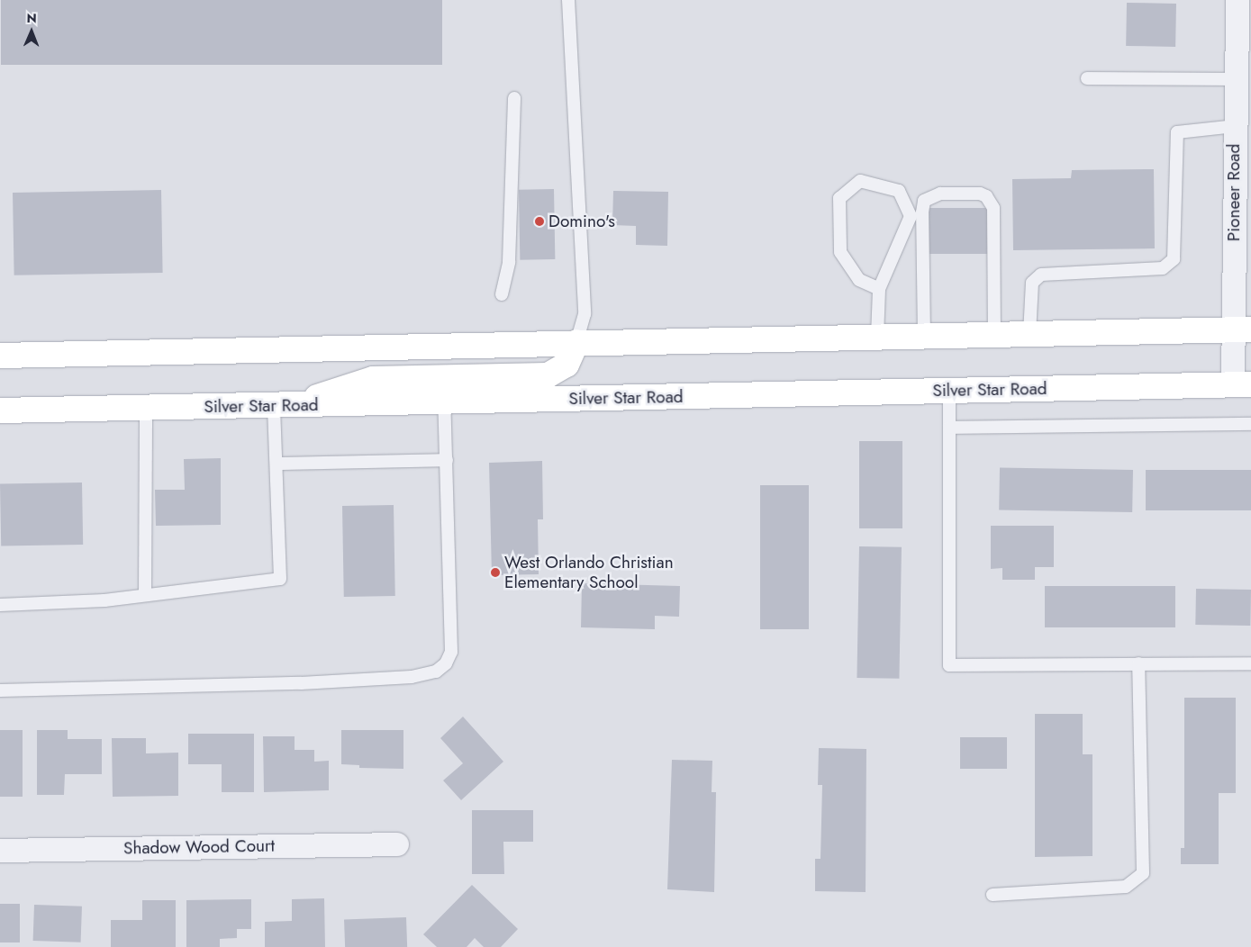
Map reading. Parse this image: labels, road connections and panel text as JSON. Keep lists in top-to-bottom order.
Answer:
{
  "streets": {
    "main road": ["Silver Star Road"],
    "street": ["Pioneer Road", "Shadow Wood Court"]
  },
  "crossings": [
    ["Pioneer Road", "Silver Star Road"]
  ],
  "places": ["Domino's", "West Orlando Christian Elementary School"],
  "north": "top"
}
